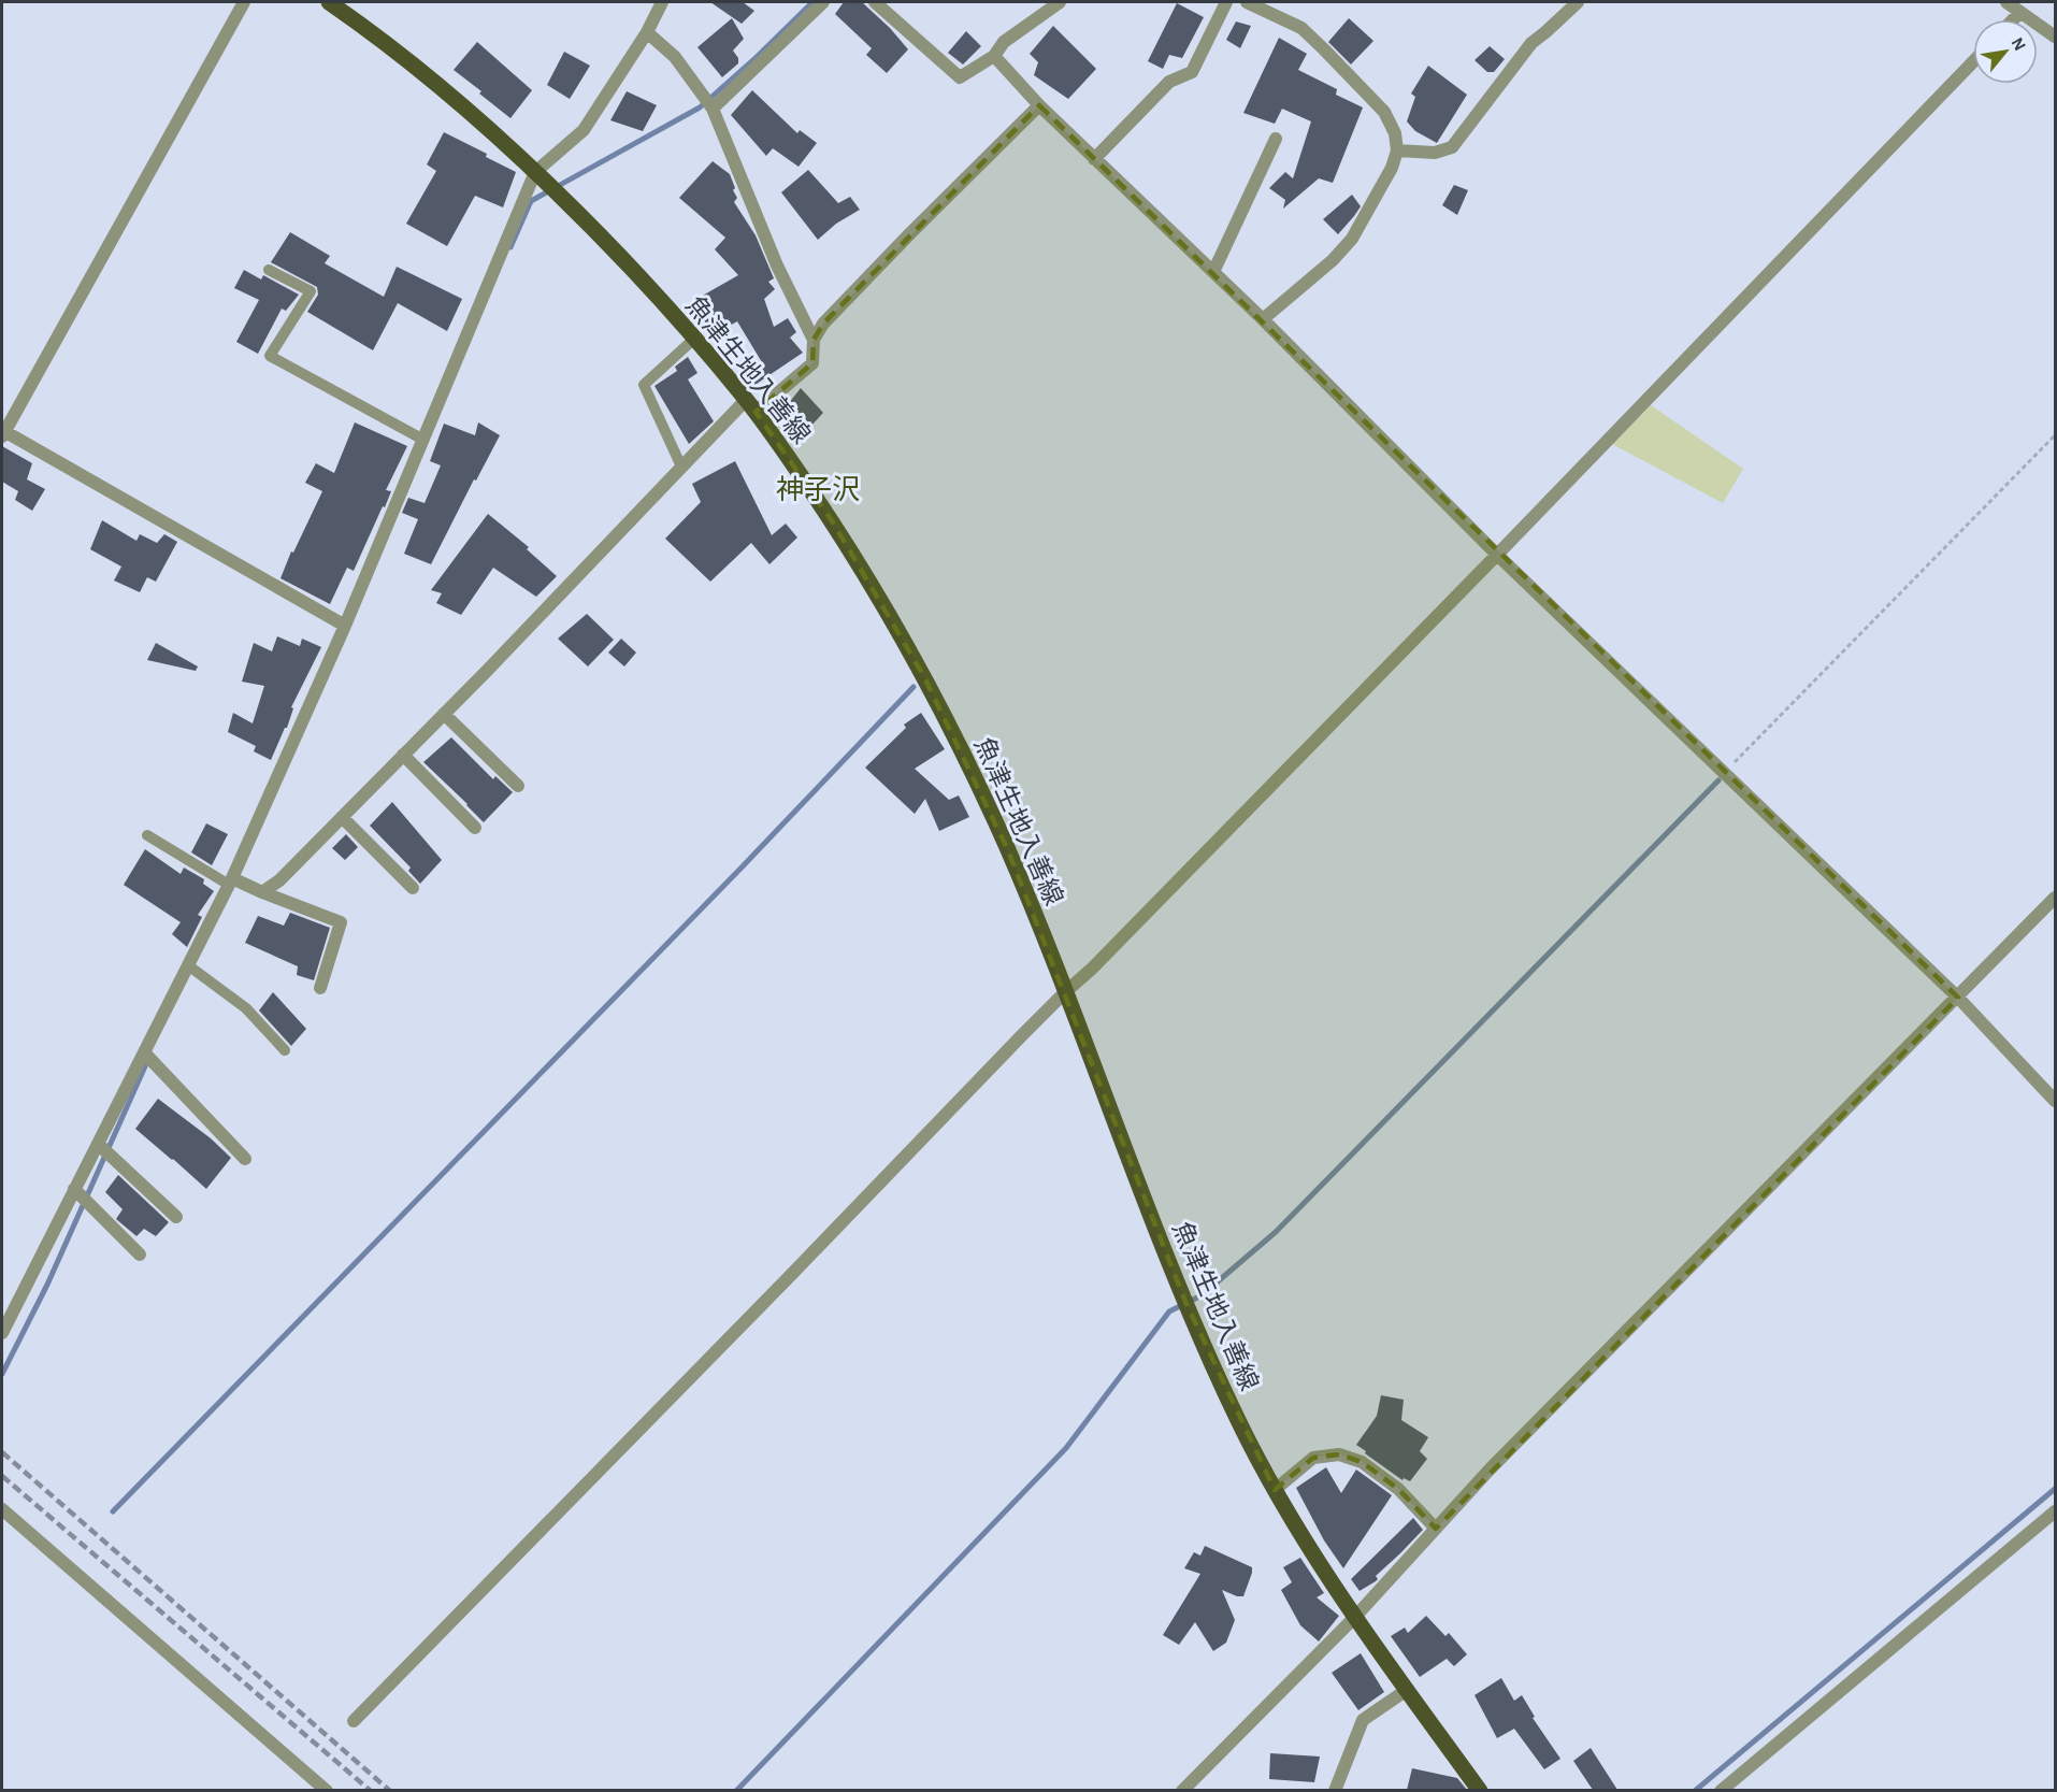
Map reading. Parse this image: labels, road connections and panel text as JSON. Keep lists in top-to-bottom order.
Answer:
{
  "streets": {
    "main road": ["魚津生地入善線"]
  },
  "districts": ["神子沢"],
  "north": "top right"
}
